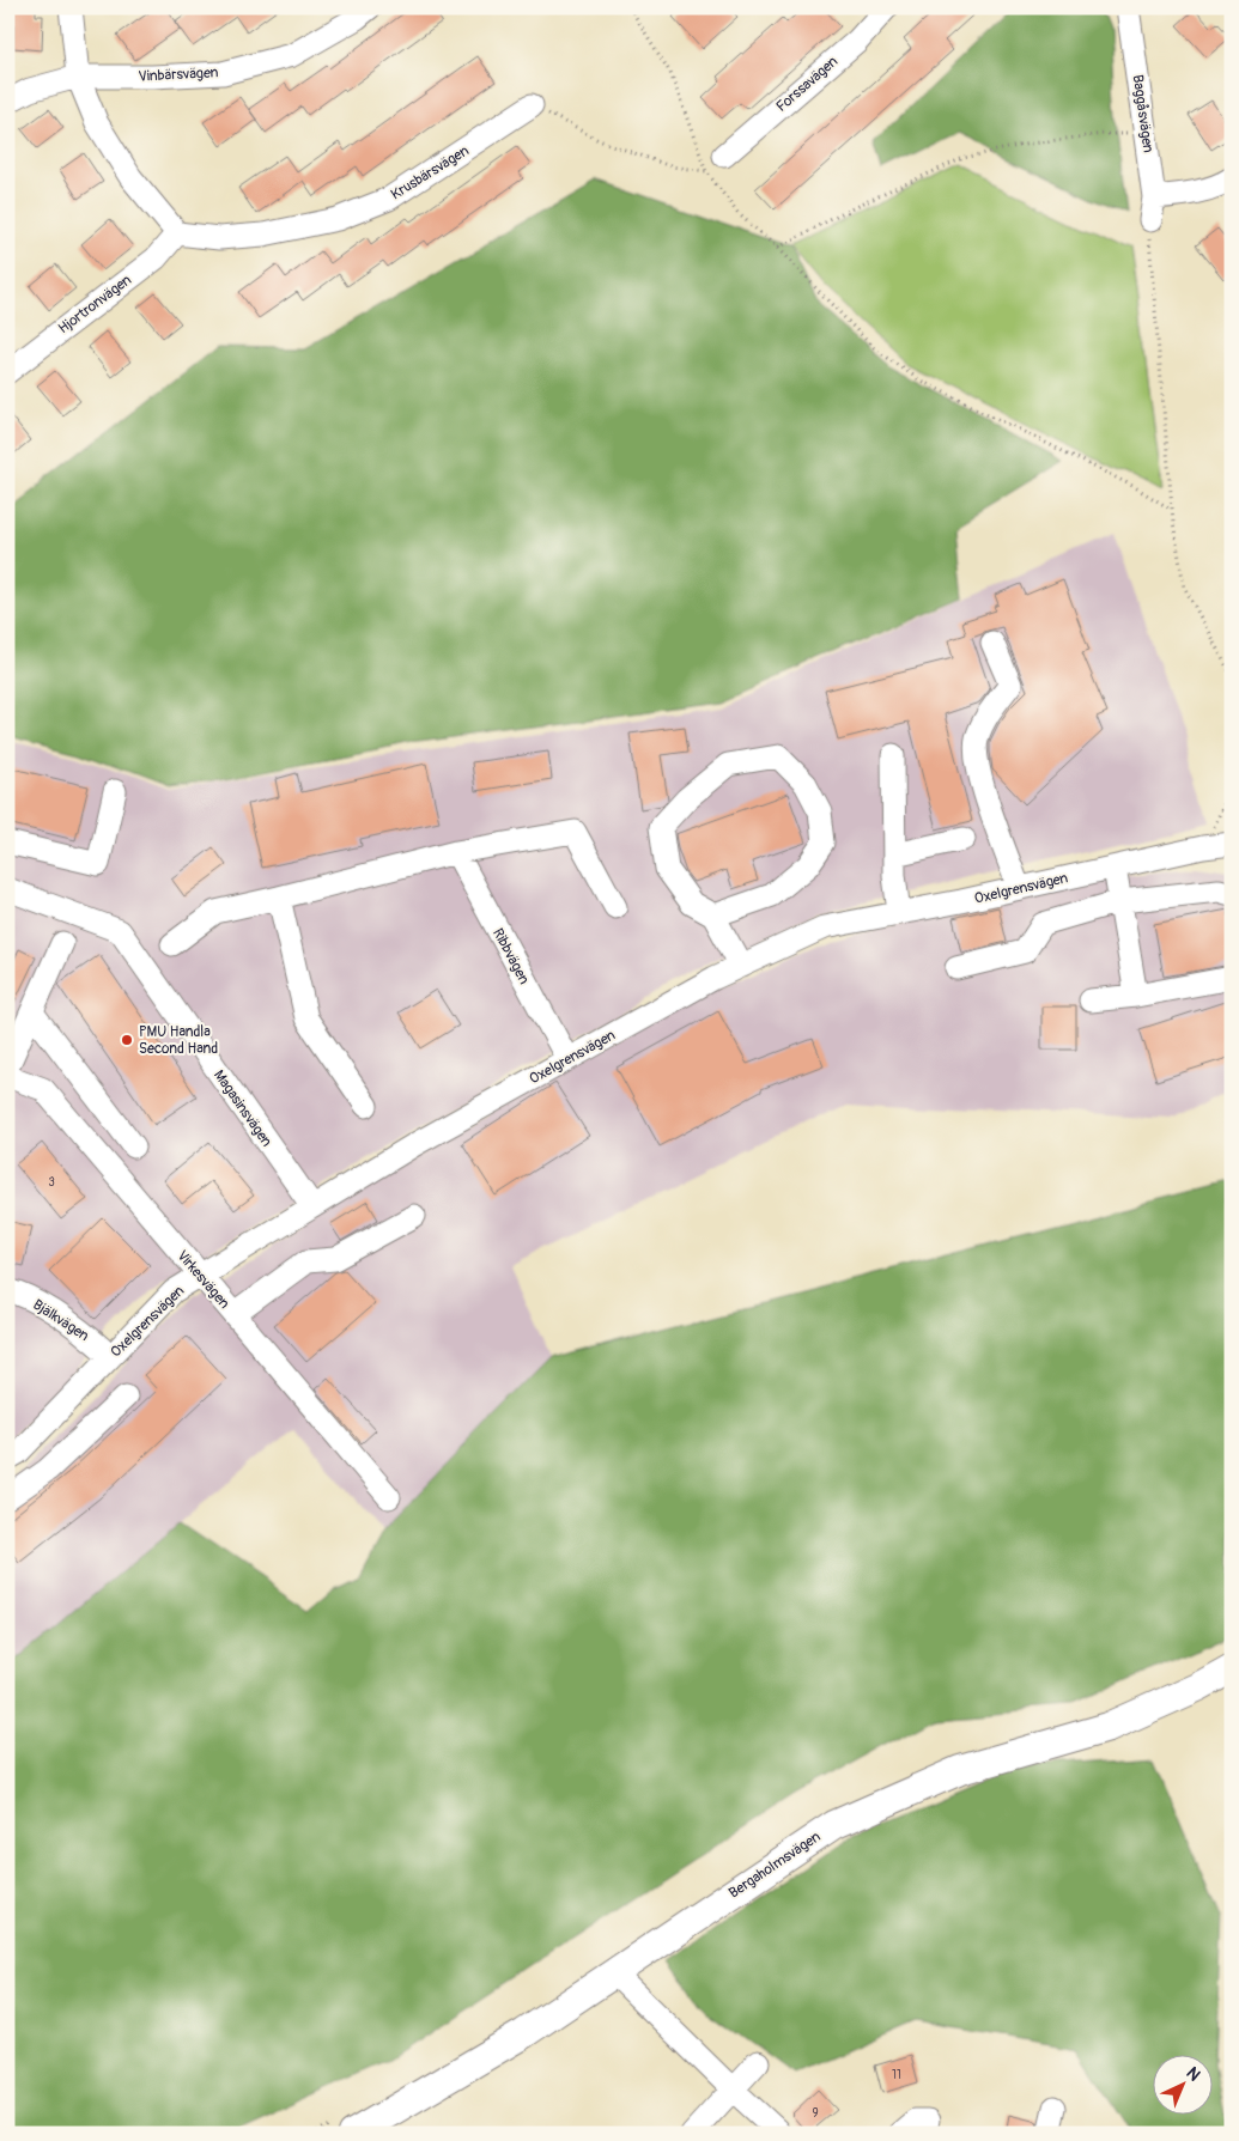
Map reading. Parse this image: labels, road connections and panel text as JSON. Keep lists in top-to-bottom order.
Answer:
{
  "streets": {
    "main road": ["Bergaholmsvägen"],
    "street": [
      "Vinbärsvägen",
      "Forssavägen",
      "Baggåsvägen",
      "Krusbärsvägen",
      "Hjortronvägen",
      "Oxelgrensvägen",
      "Ribbvägen",
      "Magasinsvägen",
      "Virkesvägen",
      "Bjälkvägen"
    ]
  },
  "crossings": [
    ["Krusbärsvägen", "Hjortronvägen"],
    ["Oxelgrensvägen", "Ribbvägen"],
    ["Oxelgrensvägen", "Magasinsvägen"],
    ["Oxelgrensvägen", "Virkesvägen"],
    ["Oxelgrensvägen", "Bjälkvägen"]
  ],
  "places": ["PMU Handla Second Hand"],
  "house_numbers": ["3", "11", "9"],
  "north": "top right"
}
